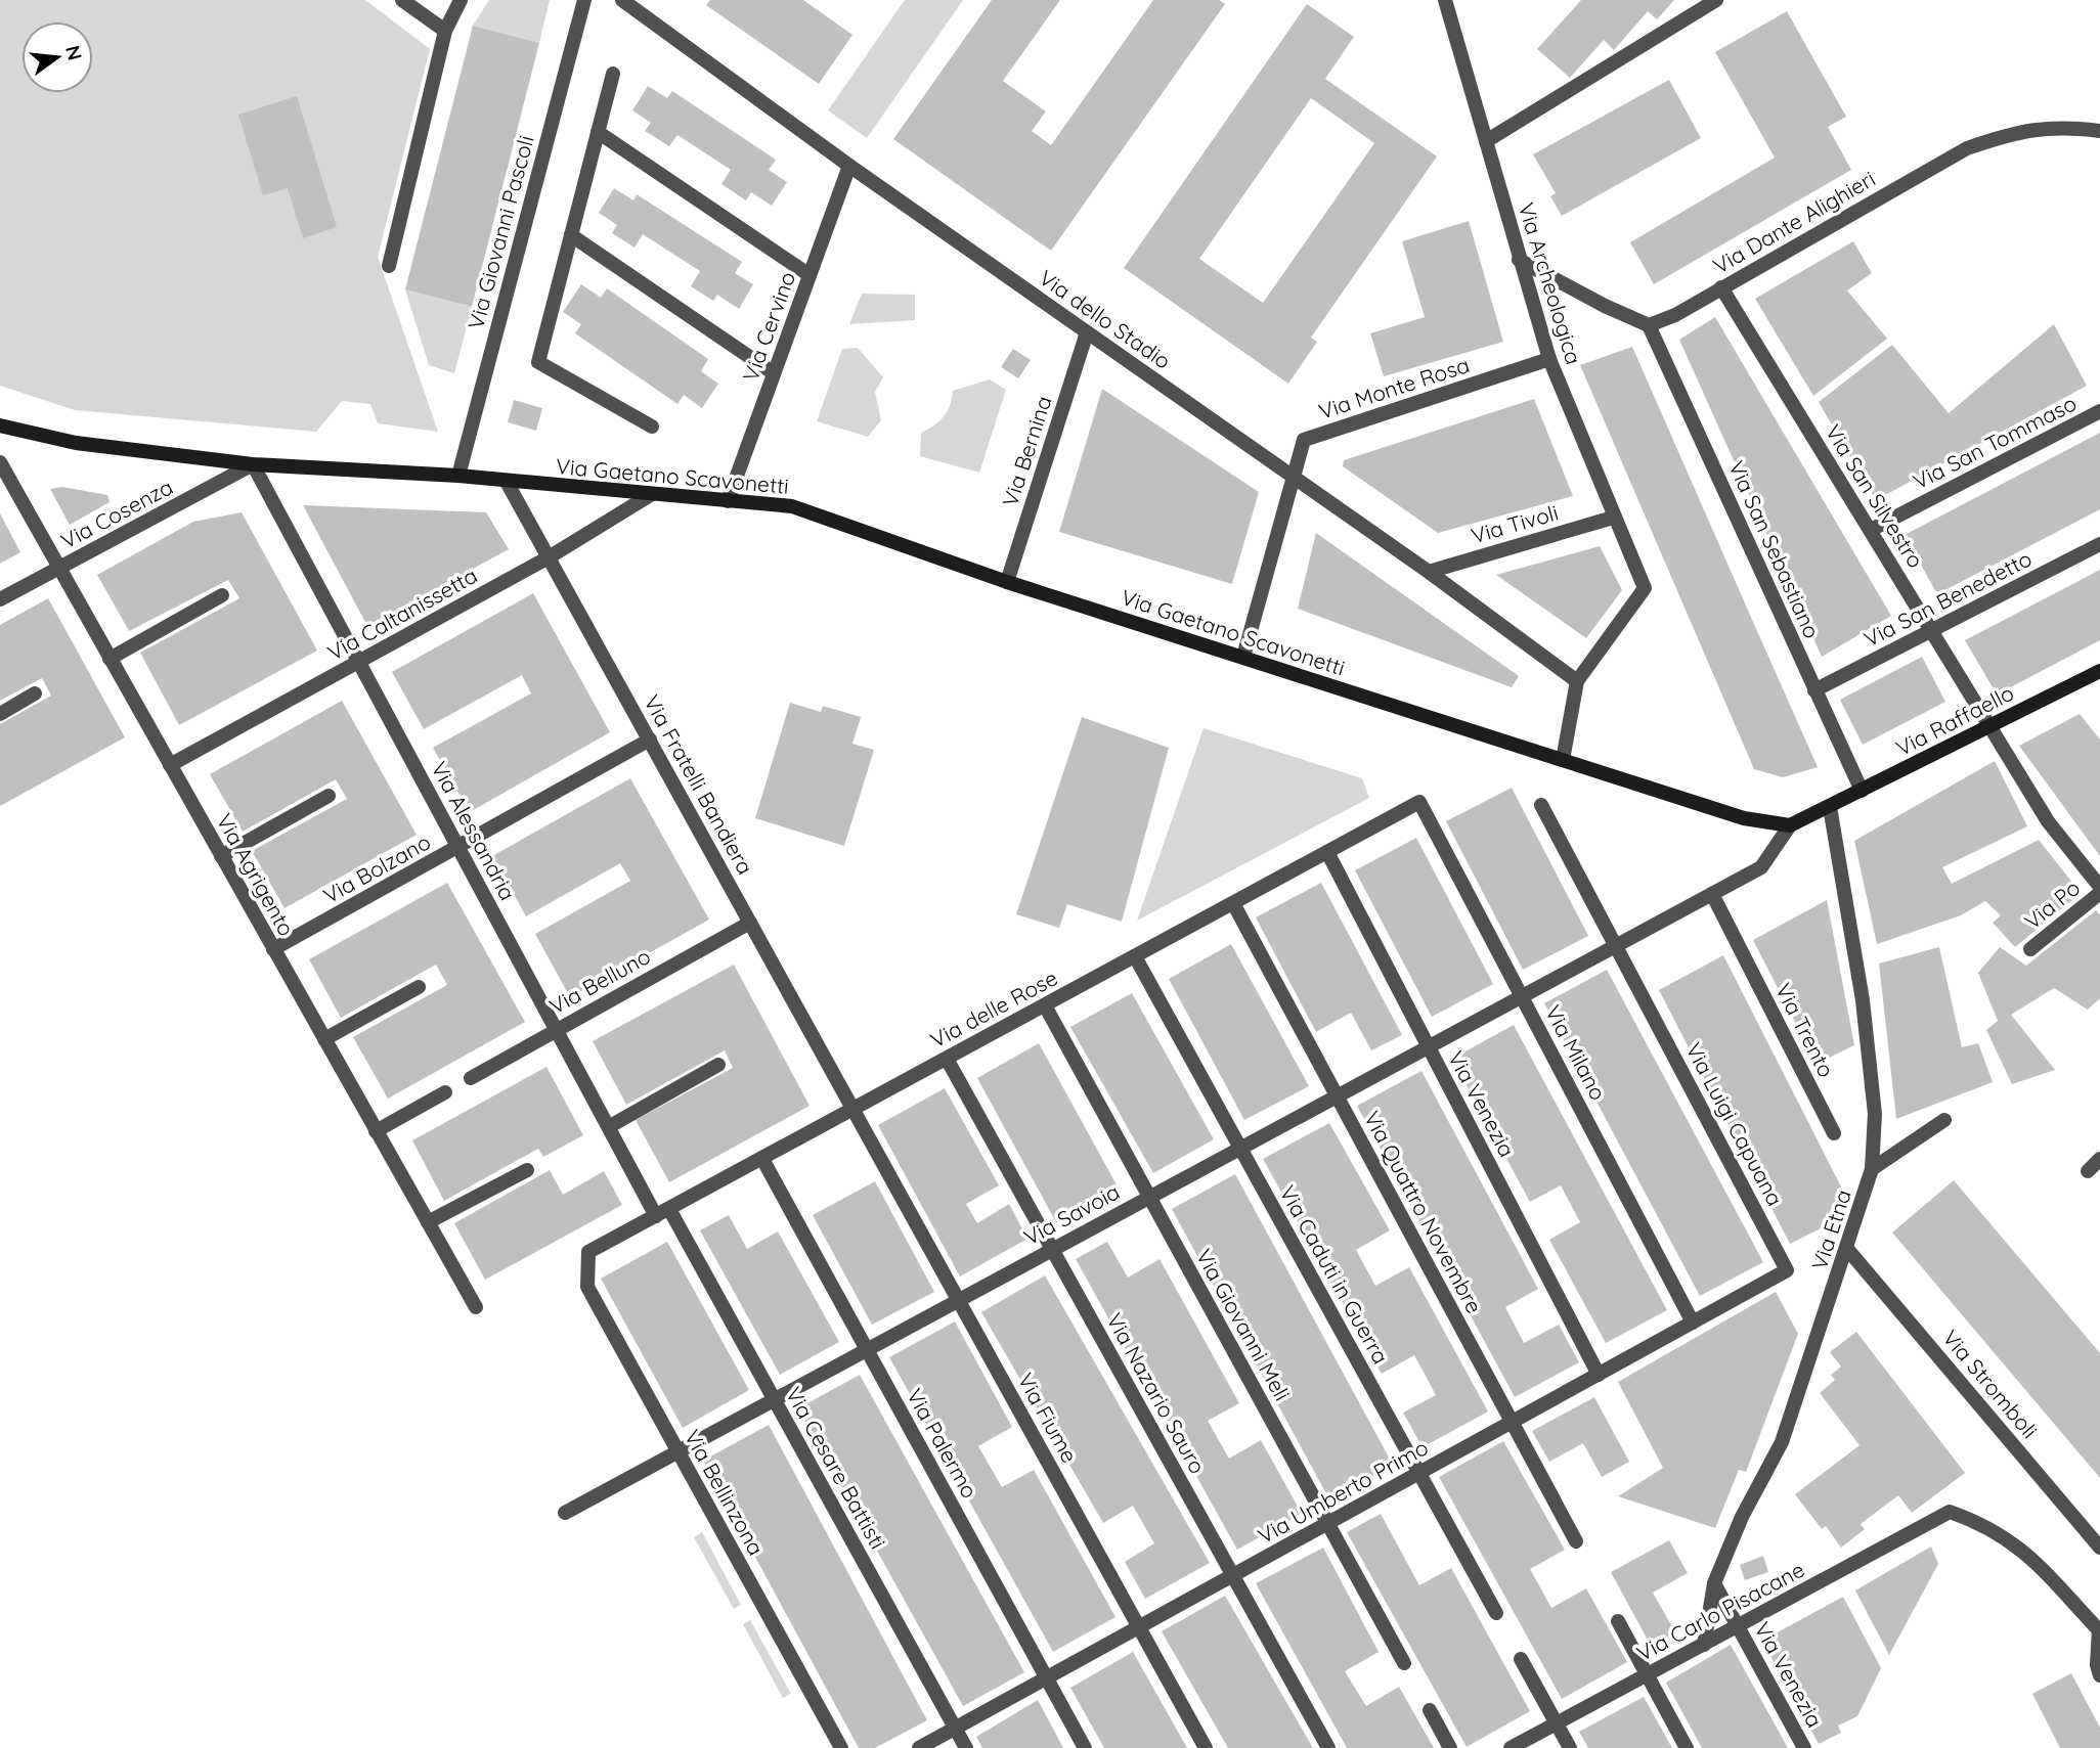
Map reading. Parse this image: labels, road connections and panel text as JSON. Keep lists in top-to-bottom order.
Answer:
{
  "streets": {
    "main road": ["Via Gaetano Scavonetti", "Via Raffaello"],
    "street": [
      "Via Dante Alighieri",
      "Via Giovanni Pascoli",
      "Via Archeologica",
      "Via dello Stadio",
      "Via Cervino",
      "Via Monte Rosa",
      "Via San Tommaso",
      "Via Bernina",
      "Via San Silvestro",
      "Via Cosenza",
      "Via Tivoli",
      "Via San Sebastiano",
      "Via San Benedetto",
      "Via Caltanissetta",
      "Via Fratelli Bandiera",
      "Via Alessandria",
      "Via Bolzano",
      "Via Agrigento",
      "Via Po",
      "Via Belluno",
      "Via delle Rose",
      "Via Trento",
      "Via Milano",
      "Via Venezia",
      "Via Luigi Capuana",
      "Via Quattro Novembre",
      "Via Savoia",
      "Via Etna",
      "Via Caduti in Guerra",
      "Via Giovanni Meli",
      "Via Stromboli",
      "Via Nazario Sauro",
      "Via Fiume",
      "Via Palermo",
      "Via Cesare Battisti",
      "Via Umberto Primo",
      "Via Bellinzona",
      "Via Carlo Pisacane"
    ]
  },
  "crossings": [
    ["Via Dante Alighieri", "Via San Silvestro"],
    ["Via Dante Alighieri", "Via San Sebastiano"],
    ["Via Giovanni Pascoli", "Via Gaetano Scavonetti"],
    ["Via Archeologica", "Via dello Stadio"],
    ["Via Archeologica", "Via Monte Rosa"],
    ["Via Archeologica", "Via Tivoli"],
    ["Via dello Stadio", "Via Cervino"],
    ["Via dello Stadio", "Via Monte Rosa"],
    ["Via dello Stadio", "Via Bernina"],
    ["Via dello Stadio", "Via Tivoli"],
    ["Via Cervino", "Via Gaetano Scavonetti"],
    ["Via Monte Rosa", "Via Gaetano Scavonetti"],
    ["Via San Tommaso", "Via San Silvestro"],
    ["Via Bernina", "Via Gaetano Scavonetti"],
    ["Via Gaetano Scavonetti", "Via Cosenza"],
    ["Via Gaetano Scavonetti", "Via Caltanissetta"],
    ["Via Gaetano Scavonetti", "Via Raffaello"],
    ["Via Gaetano Scavonetti", "Via Fratelli Bandiera"],
    ["Via Gaetano Scavonetti", "Via Alessandria"],
    ["Via Gaetano Scavonetti", "Via Savoia"],
    ["Via San Silvestro", "Via San Benedetto"],
    ["Via San Silvestro", "Via Raffaello"],
    ["Via Cosenza", "Via Alessandria"],
    ["Via Cosenza", "Via Agrigento"],
    ["Via San Sebastiano", "Via San Benedetto"],
    ["Via San Sebastiano", "Via Raffaello"],
    ["Via Caltanissetta", "Via Fratelli Bandiera"],
    ["Via Caltanissetta", "Via Alessandria"],
    ["Via Caltanissetta", "Via Agrigento"],
    ["Via Raffaello", "Via Savoia"],
    ["Via Raffaello", "Via Etna"],
    ["Via Fratelli Bandiera", "Via Bolzano"],
    ["Via Fratelli Bandiera", "Via Belluno"],
    ["Via Fratelli Bandiera", "Via delle Rose"],
    ["Via Fratelli Bandiera", "Via Fiume"],
    ["Via Alessandria", "Via Bolzano"],
    ["Via Alessandria", "Via Belluno"],
    ["Via Alessandria", "Via delle Rose"],
    ["Via Alessandria", "Via Cesare Battisti"],
    ["Via Bolzano", "Via Agrigento"],
    ["Via delle Rose", "Via Milano"],
    ["Via delle Rose", "Via Venezia"],
    ["Via delle Rose", "Via Quattro Novembre"],
    ["Via delle Rose", "Via Caduti in Guerra"],
    ["Via delle Rose", "Via Giovanni Meli"],
    ["Via delle Rose", "Via Nazario Sauro"],
    ["Via delle Rose", "Via Fiume"],
    ["Via delle Rose", "Via Palermo"],
    ["Via delle Rose", "Via Cesare Battisti"],
    ["Via delle Rose", "Via Bellinzona"],
    ["Via Trento", "Via Savoia"],
    ["Via Milano", "Via Savoia"],
    ["Via Milano", "Via Umberto Primo"],
    ["Via Venezia", "Via Savoia"],
    ["Via Venezia", "Via Etna"],
    ["Via Venezia", "Via Umberto Primo"],
    ["Via Venezia", "Via Carlo Pisacane"],
    ["Via Luigi Capuana", "Via Savoia"],
    ["Via Luigi Capuana", "Via Umberto Primo"],
    ["Via Quattro Novembre", "Via Savoia"],
    ["Via Quattro Novembre", "Via Umberto Primo"],
    ["Via Savoia", "Via Caduti in Guerra"],
    ["Via Savoia", "Via Giovanni Meli"],
    ["Via Savoia", "Via Nazario Sauro"],
    ["Via Savoia", "Via Fiume"],
    ["Via Savoia", "Via Palermo"],
    ["Via Savoia", "Via Cesare Battisti"],
    ["Via Savoia", "Via Bellinzona"],
    ["Via Etna", "Via Stromboli"],
    ["Via Etna", "Via Carlo Pisacane"],
    ["Via Caduti in Guerra", "Via Umberto Primo"],
    ["Via Giovanni Meli", "Via Umberto Primo"],
    ["Via Nazario Sauro", "Via Umberto Primo"],
    ["Via Fiume", "Via Umberto Primo"],
    ["Via Palermo", "Via Umberto Primo"],
    ["Via Cesare Battisti", "Via Umberto Primo"]
  ],
  "north": "right"
}
